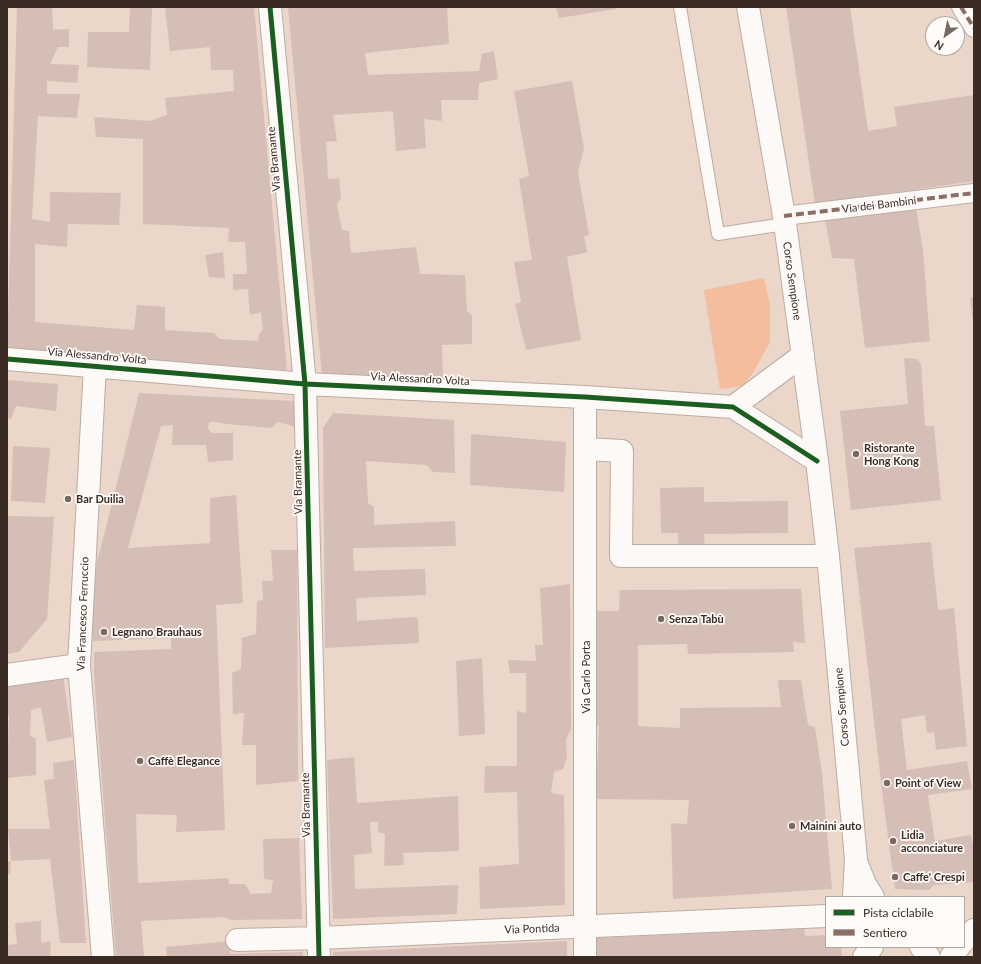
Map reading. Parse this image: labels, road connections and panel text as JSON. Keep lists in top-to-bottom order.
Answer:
{
  "streets": {
    "street": [
      "Via Bramante",
      "Via dei Bambini",
      "Corso Sempione",
      "Via Alessandro Volta",
      "Via Francesco Ferruccio",
      "Via Carlo Porta",
      "Via Pontida"
    ]
  },
  "crossings": [
    ["Via Bramante", "Via Alessandro Volta"],
    ["Via Bramante", "Via Pontida"],
    ["Via dei Bambini", "Corso Sempione"],
    ["Corso Sempione", "Via Alessandro Volta"],
    ["Via Alessandro Volta", "Via Francesco Ferruccio"],
    ["Via Alessandro Volta", "Via Carlo Porta"],
    ["Via Carlo Porta", "Via Pontida"]
  ],
  "places": [
    "Ristorante Hong Kong",
    "Bar Duilia",
    "Senza Tabù",
    "Legnano Brauhaus",
    "Caffè Elegance",
    "Point of View",
    "Mainini auto",
    "Lidia acconciature",
    "Caffe' Crespi"
  ],
  "legend": ["Pista ciclabile", "Sentiero"],
  "north": "bottom left"
}
